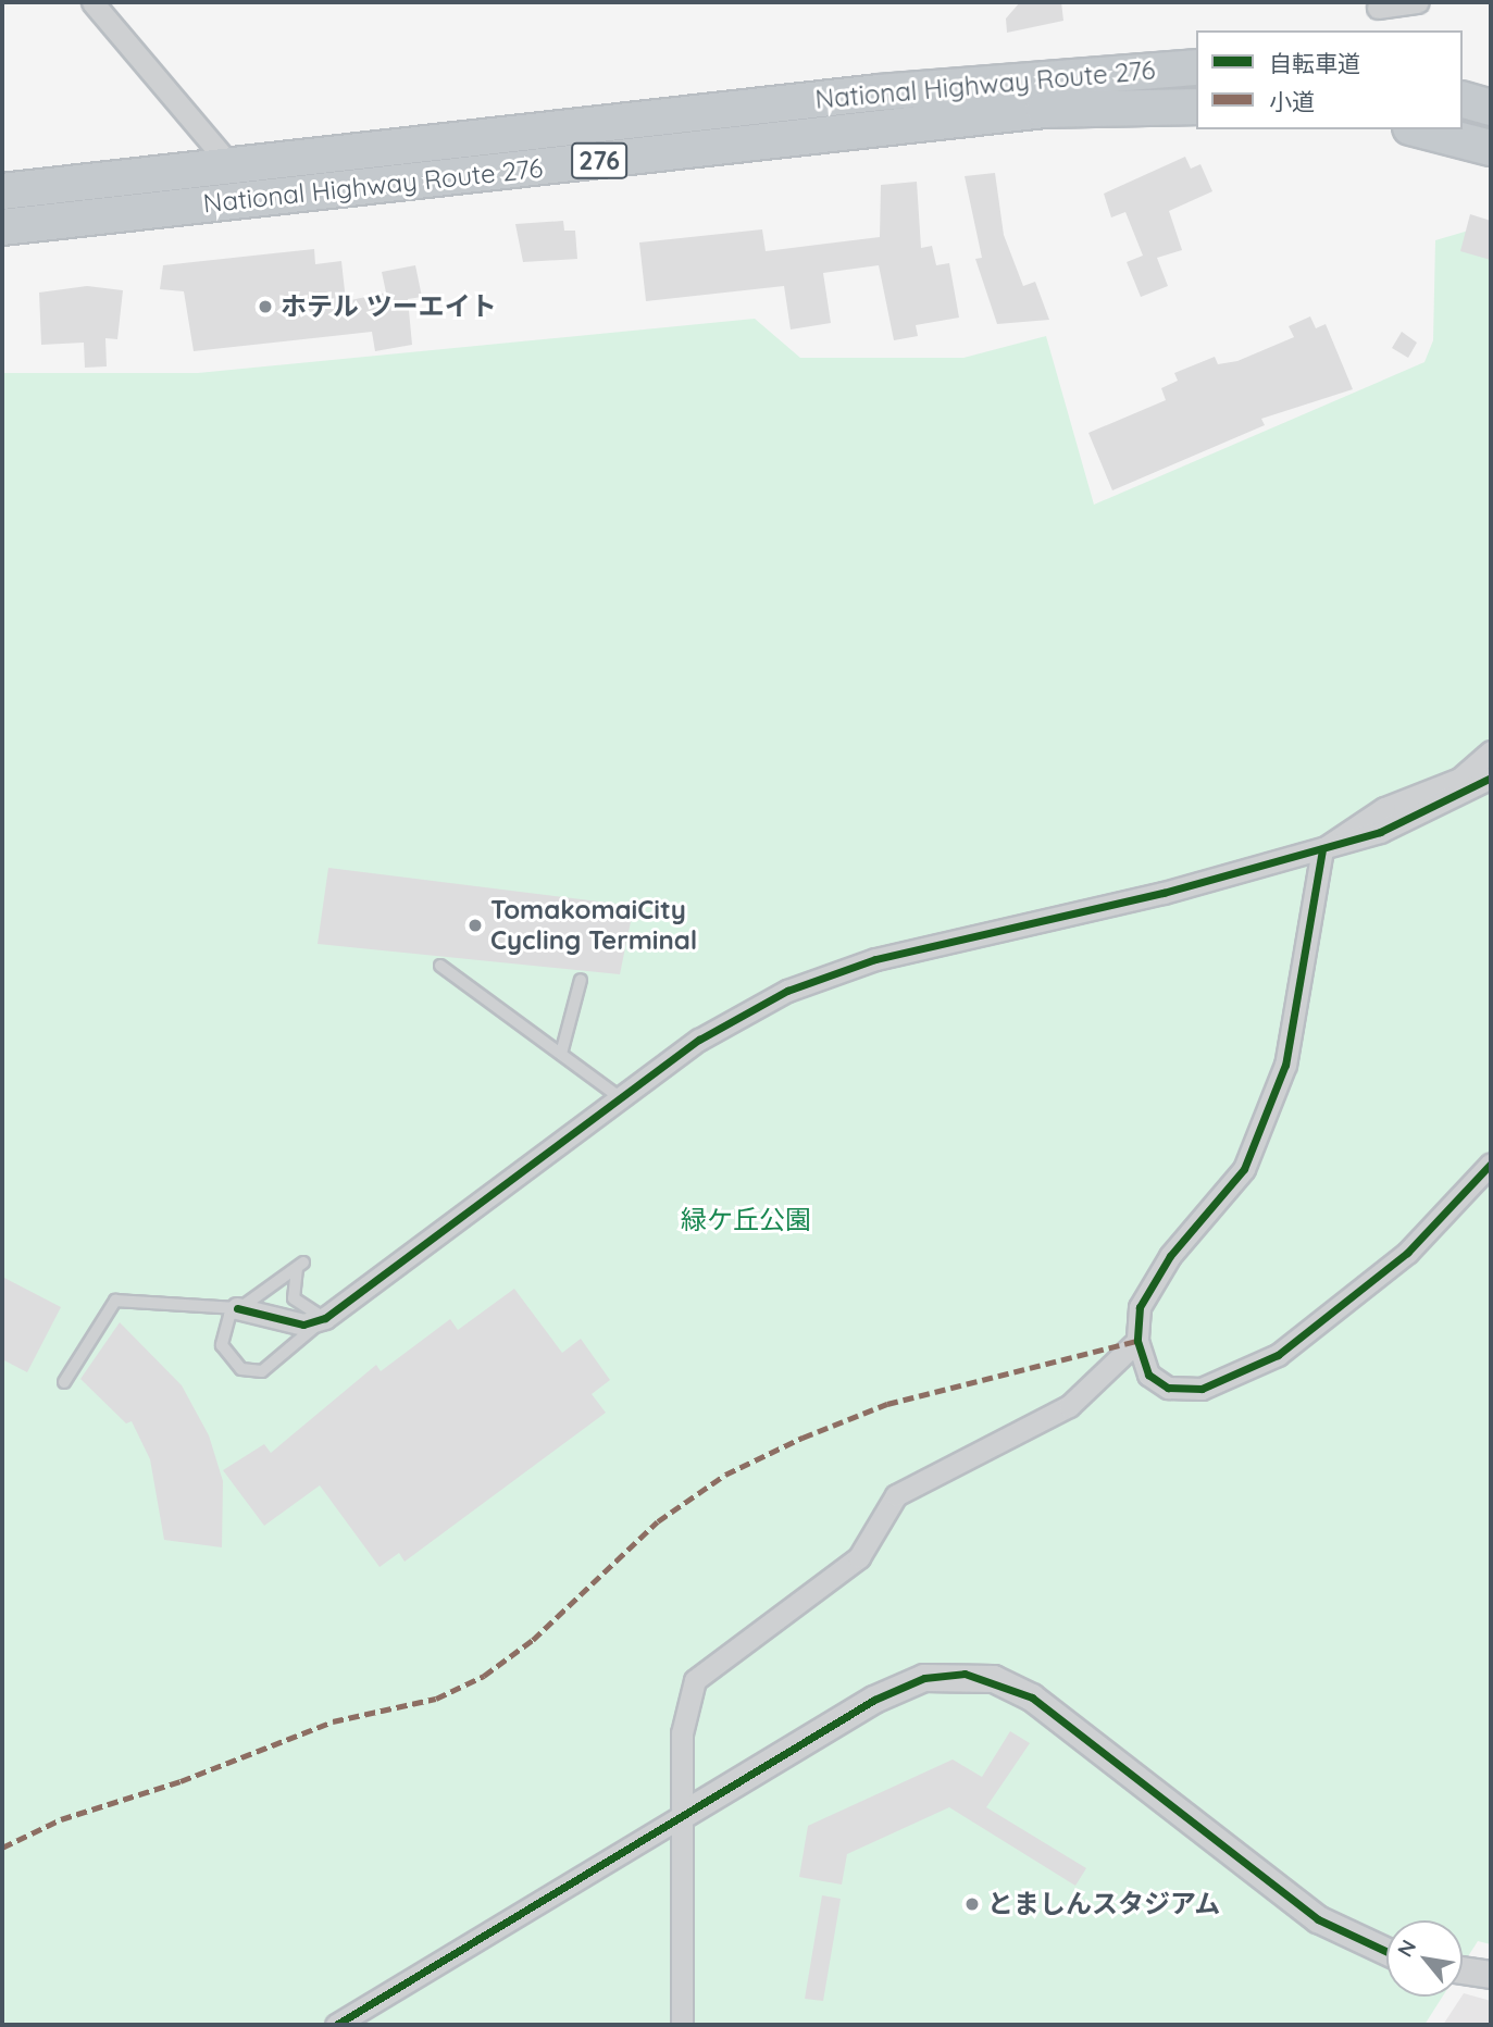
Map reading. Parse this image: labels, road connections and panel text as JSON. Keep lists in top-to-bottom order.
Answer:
{
  "streets": {
    "highway": ["National Highway Route 276", "276"]
  },
  "parks": ["緑ケ丘公園"],
  "places": ["ホテル ツーエイト", "TomakomaiCity Cycling Terminal", "とましんスタジアム"],
  "legend": ["自転車道", "小道"],
  "north": "top left"
}
